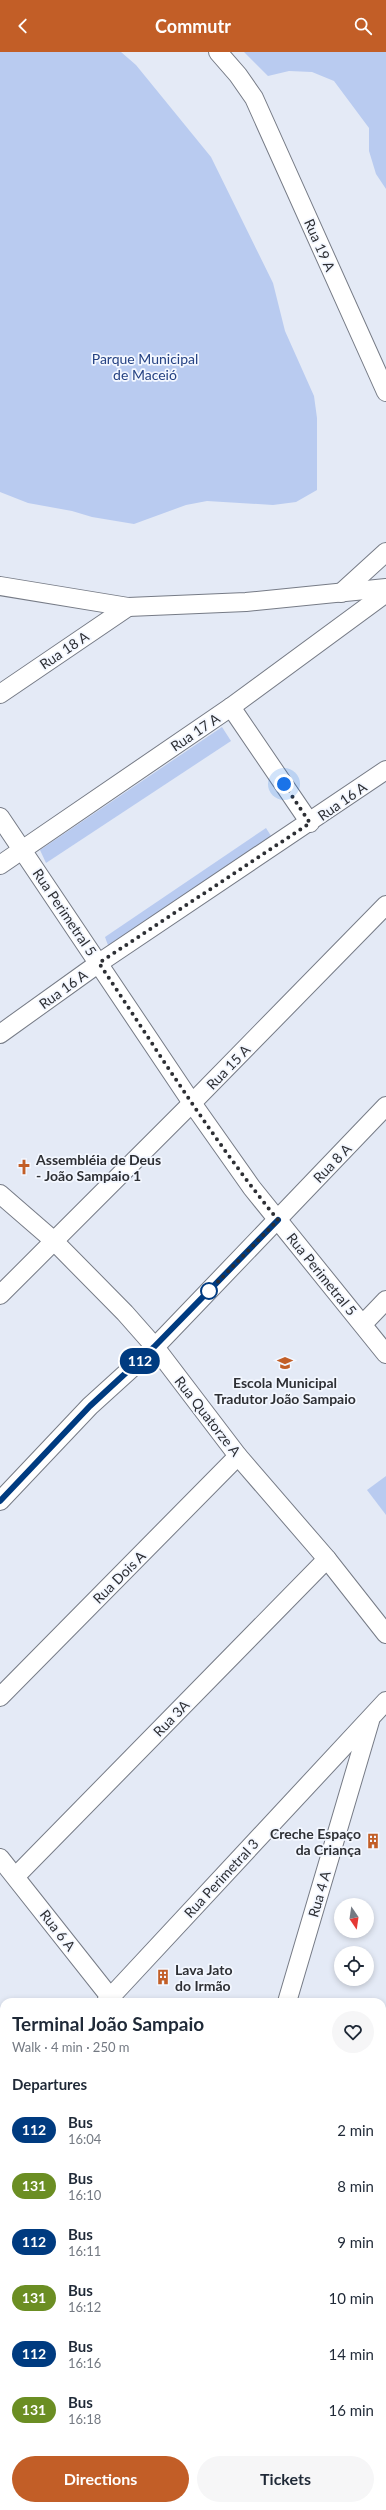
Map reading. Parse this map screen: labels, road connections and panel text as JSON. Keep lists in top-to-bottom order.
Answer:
{
  "streets": {
    "street": [
      "Rua 19 A",
      "Rua 18 A",
      "Rua 17 A",
      "Rua 16 A",
      "Rua Perimetral 5",
      "Rua 15 A",
      "Rua 8 A",
      "Rua Quatorze A",
      "Rua Dois A",
      "Rua 3A",
      "Rua Perimetral 3",
      "Rua 4 A",
      "Rua 6 A"
    ]
  },
  "crossings": [
    ["Rua 17 A", "Rua Perimetral 5"],
    ["Rua 16 A", "Rua Perimetral 5"],
    ["Rua Perimetral 5", "Rua 15 A"],
    ["Rua Perimetral 5", "Rua 8 A"],
    ["Rua 15 A", "Rua Quatorze A"],
    ["Rua 8 A", "Rua Quatorze A"],
    ["Rua Quatorze A", "Rua Dois A"],
    ["Rua Quatorze A", "Rua 3A"],
    ["Rua 3A", "Rua 6 A"],
    ["Rua Perimetral 3", "Rua 4 A"]
  ],
  "parks": ["Parque Municipal de Maceió"],
  "places": {
    "church": ["Assembléia de Deus - João Sampaio 1"],
    "school or university": ["Escola Municipal Tradutor João Sampaio"],
    "building": ["Creche Espaço da Criança", "Lava Jato do Irmão"]
  },
  "lines": ["bus line 112"],
  "north": "bottom",
  "page": {
    "header": "Commutr",
    "on_map": "112",
    "heading": [
      ["Terminal João Sampaio", "Walk · 4 min · 250 m"],
      "Departures"
    ],
    "list": [
      {
        "mark": "112",
        "name": "Bus",
        "note": "16:04",
        "value": "2 min"
      },
      {
        "mark": "131",
        "name": "Bus",
        "note": "16:10",
        "value": "8 min"
      },
      {
        "mark": "112",
        "name": "Bus",
        "note": "16:11",
        "value": "9 min"
      },
      {
        "mark": "131",
        "name": "Bus",
        "note": "16:12",
        "value": "10 min"
      },
      {
        "mark": "112",
        "name": "Bus",
        "note": "16:16",
        "value": "14 min"
      },
      {
        "mark": "131",
        "name": "Bus",
        "note": "16:18",
        "value": "16 min"
      }
    ],
    "buttons": ["Directions", "Tickets"]
  }
}
